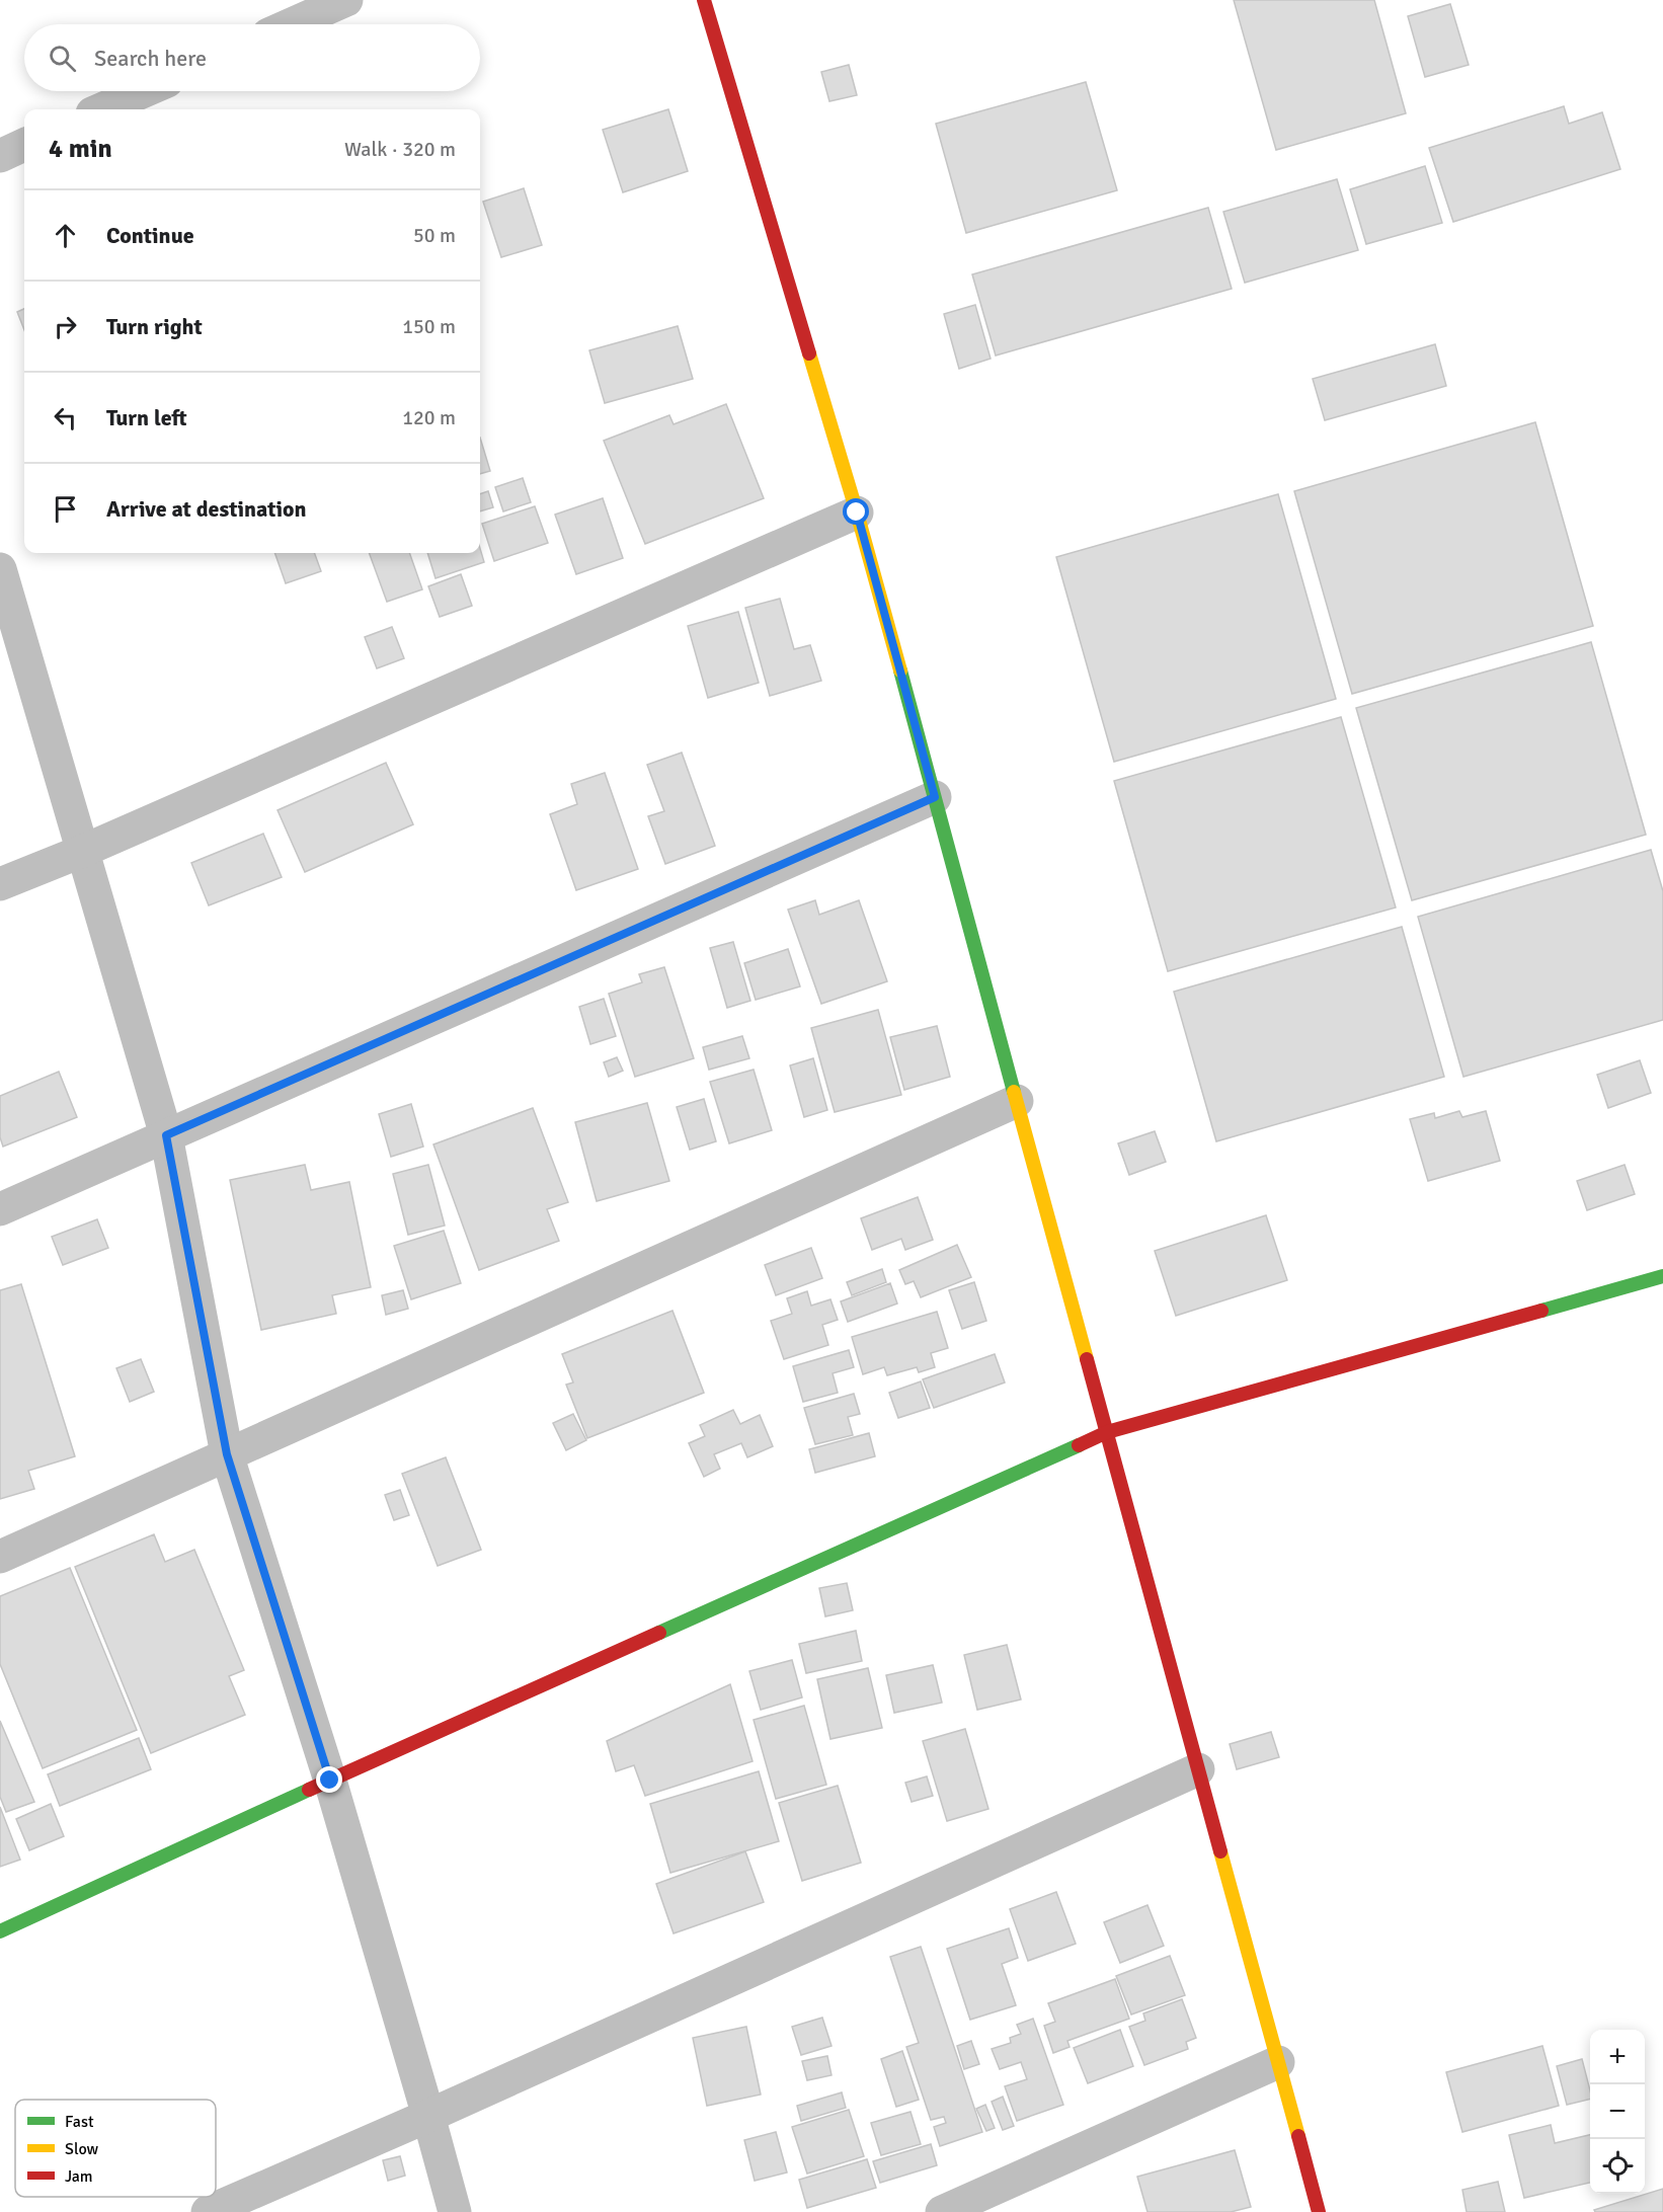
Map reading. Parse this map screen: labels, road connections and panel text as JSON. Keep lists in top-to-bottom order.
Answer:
{
  "legend": ["Fast", "Slow", "Jam"],
  "page": {
    "search": "Search here",
    "heading": ["4 min", "Walk · 320 m"],
    "list": [
      ["Continue", "50 m"],
      ["Turn right", "150 m"],
      ["Turn left", "120 m"],
      "Arrive at destination"
    ],
    "map_buttons": ["+", "−"]
  }
}
